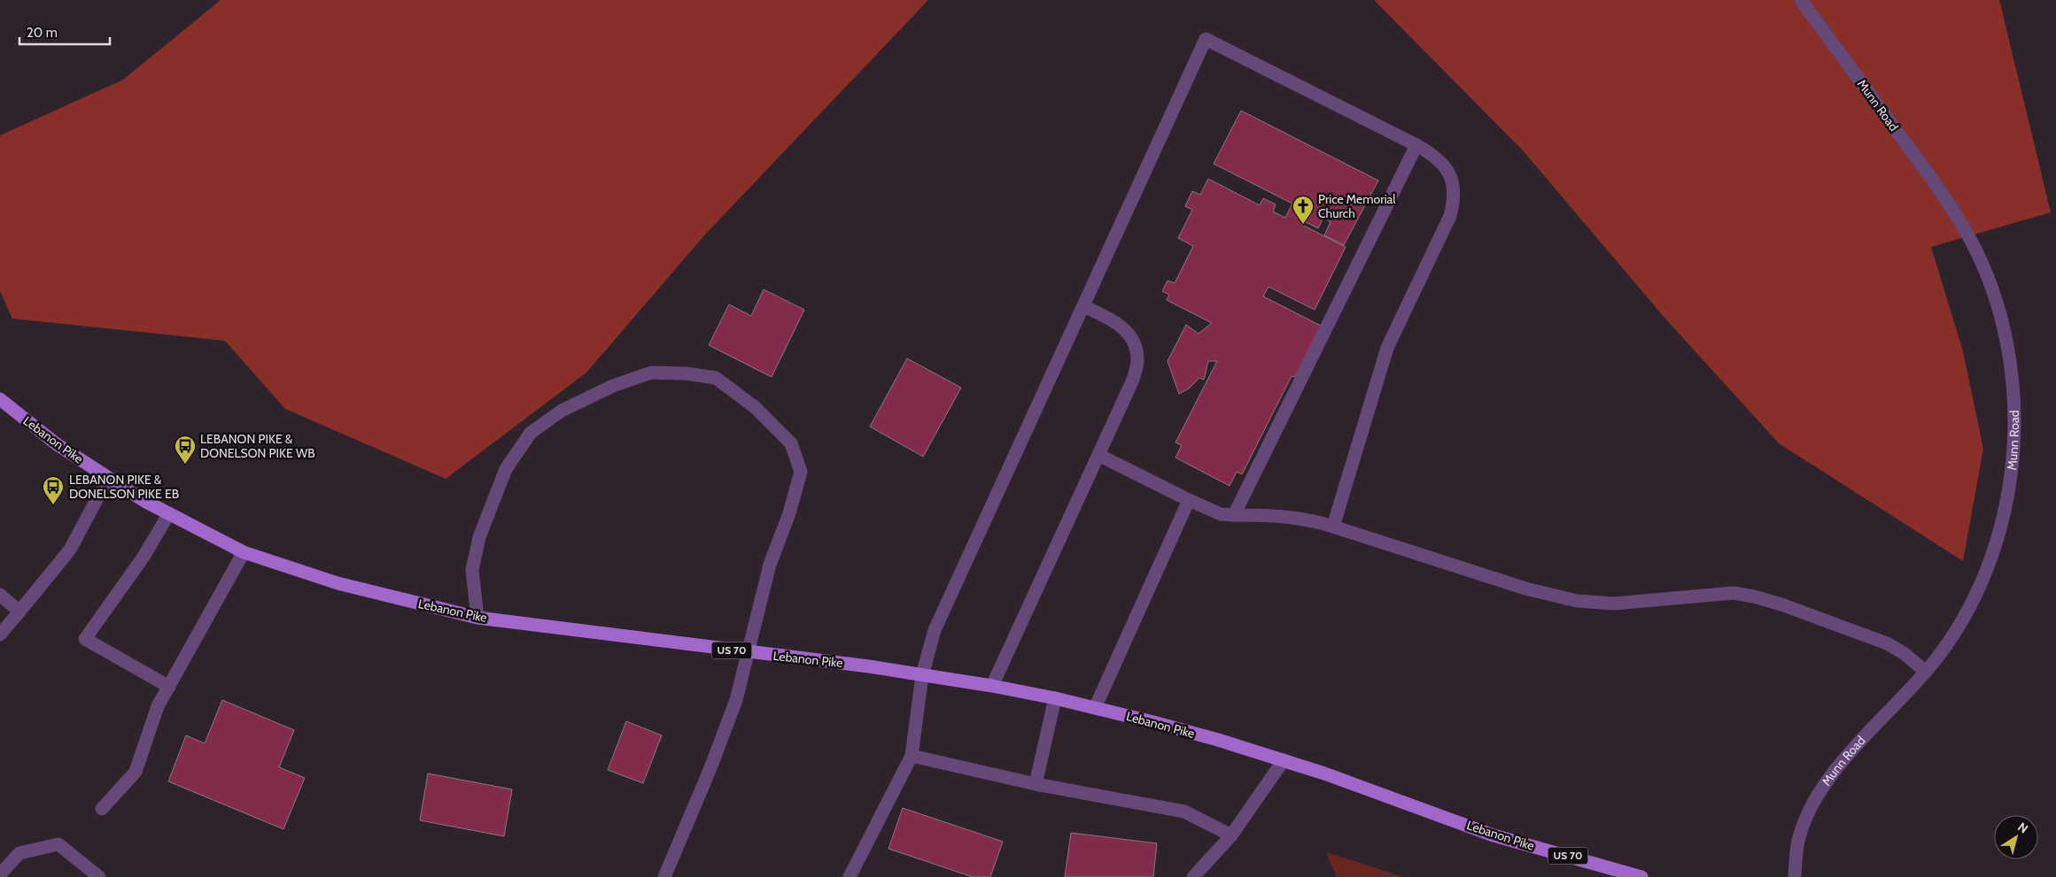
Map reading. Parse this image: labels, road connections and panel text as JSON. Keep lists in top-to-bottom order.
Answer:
{
  "streets": {
    "main road": ["Lebanon Pike", "US 70"],
    "street": ["Munn Road"]
  },
  "places": {
    "church": ["Price Memorial Church"],
    "bus stop": ["LEBANON PIKE & DONELSON PIKE WB", "LEBANON PIKE & DONELSON PIKE EB"]
  },
  "scale_bar": "20 m",
  "north": "top right"
}
